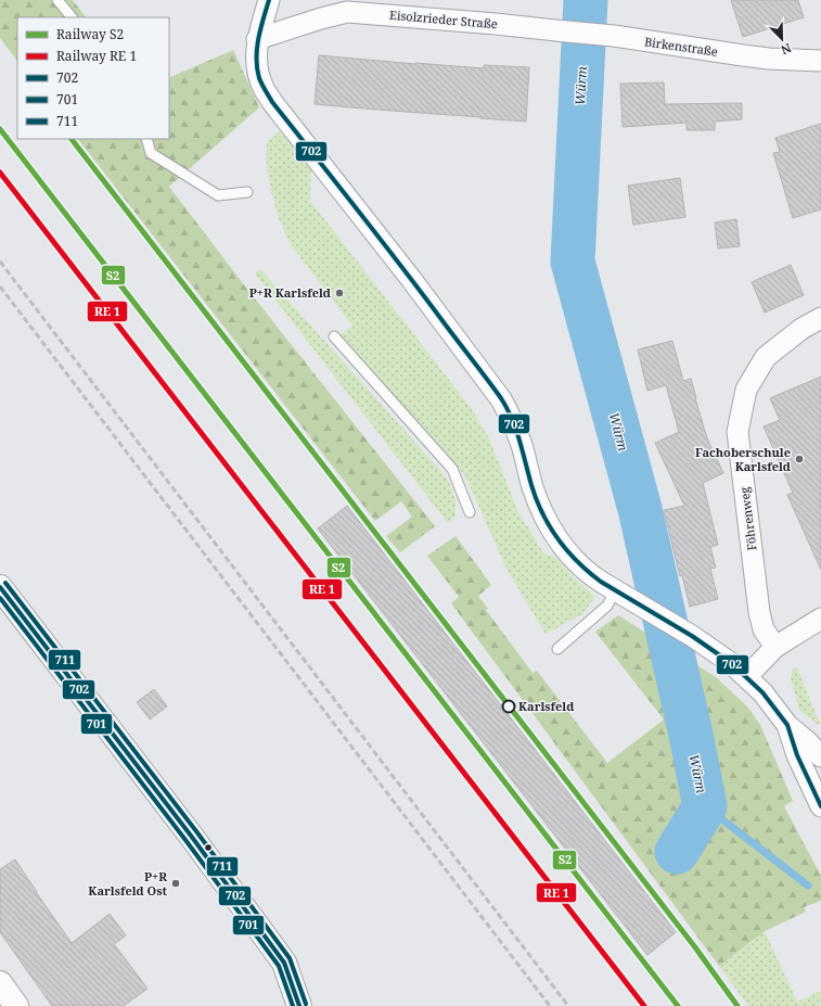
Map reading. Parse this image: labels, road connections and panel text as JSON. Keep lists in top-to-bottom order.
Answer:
{
  "streets": {
    "street": ["Eisolzrieder Straße", "Birkenstraße", "Föhrenweg"]
  },
  "crossings": [
    ["Eisolzrieder Straße", "Birkenstraße"]
  ],
  "water": ["Würm"],
  "places": [
    "P+R Karlsfeld",
    "Fachoberschule Karlsfeld",
    "Karlsfeld",
    "P+R Karlsfeld Ost"
  ],
  "lines": [
    "transit line 702",
    "rail line S2",
    "transit line 711",
    "transit line 701"
  ],
  "legend": [
    "Railway S2",
    "Railway RE 1",
    "702",
    "701",
    "711"
  ],
  "north": "bottom right"
}
